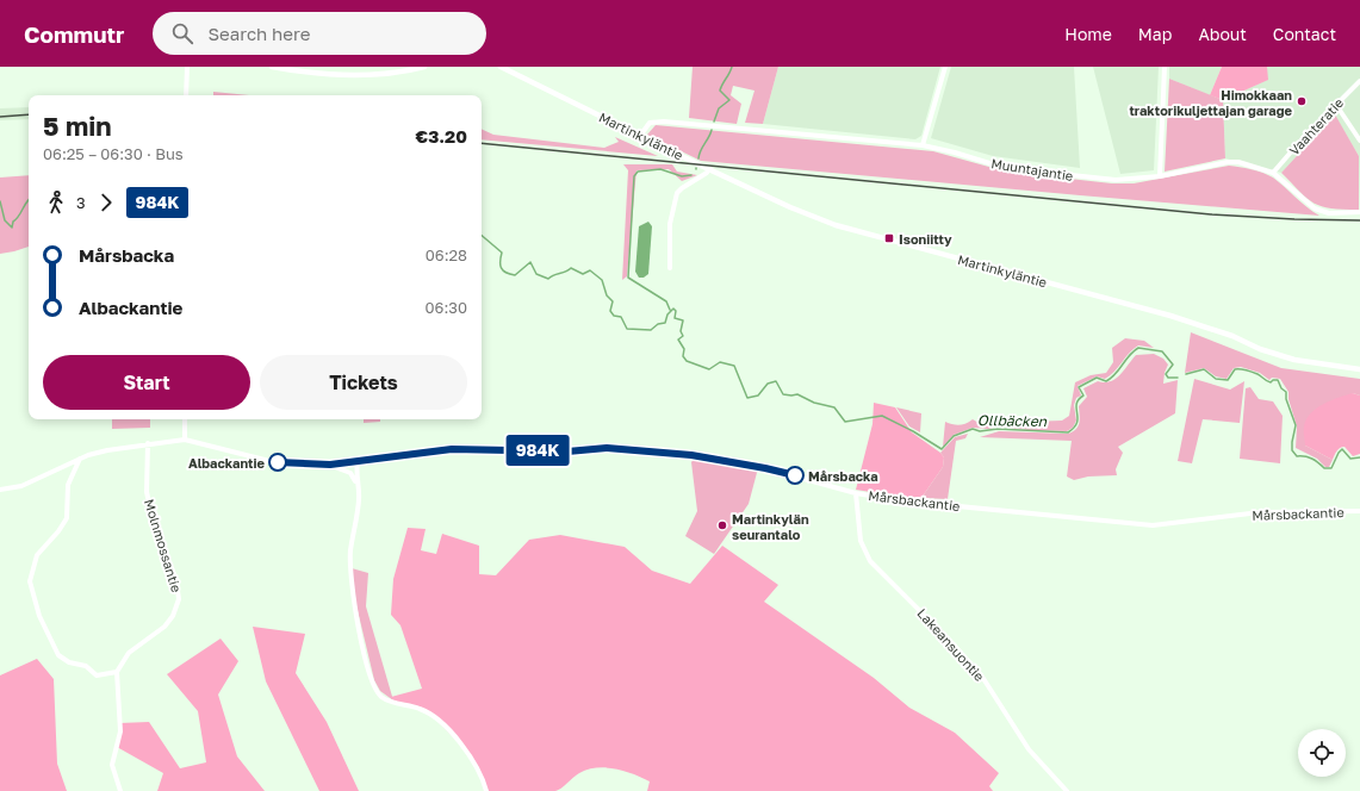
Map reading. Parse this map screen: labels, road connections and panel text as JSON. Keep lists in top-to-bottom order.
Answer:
{
  "streets": {
    "street": [
      "Vaahteratie",
      "Martinkyläntie",
      "Muuntajantie",
      "Mårsbackantie",
      "Molnmossantie",
      "Lakeansuontie"
    ]
  },
  "crossings": [
    ["Vaahteratie", "Muuntajantie"],
    ["Martinkyläntie", "Muuntajantie"],
    ["Mårsbackantie", "Lakeansuontie"]
  ],
  "water": ["Ollbäcken"],
  "places": {
    "other": [
      "Himokkaan traktorikuljettajan garage",
      "Albackantie",
      "Mårsbacka",
      "Martinkylän seurantalo"
    ],
    "transit": ["Isoniitty"]
  },
  "lines": ["bus line 984K"],
  "page": {
    "header": "Commutr",
    "search": "Search here",
    "nav": [
      "Home",
      "Map",
      "About",
      "Contact"
    ],
    "on_map": "984K",
    "heading": ["5 min", "06:25 – 06:30 · Bus", "€3.20"],
    "legs": ["3", "984K"],
    "list": [
      {
        "name": "Mårsbacka",
        "value": "06:28"
      },
      {
        "name": "Albackantie",
        "value": "06:30"
      }
    ],
    "buttons": ["Start", "Tickets"]
  }
}
